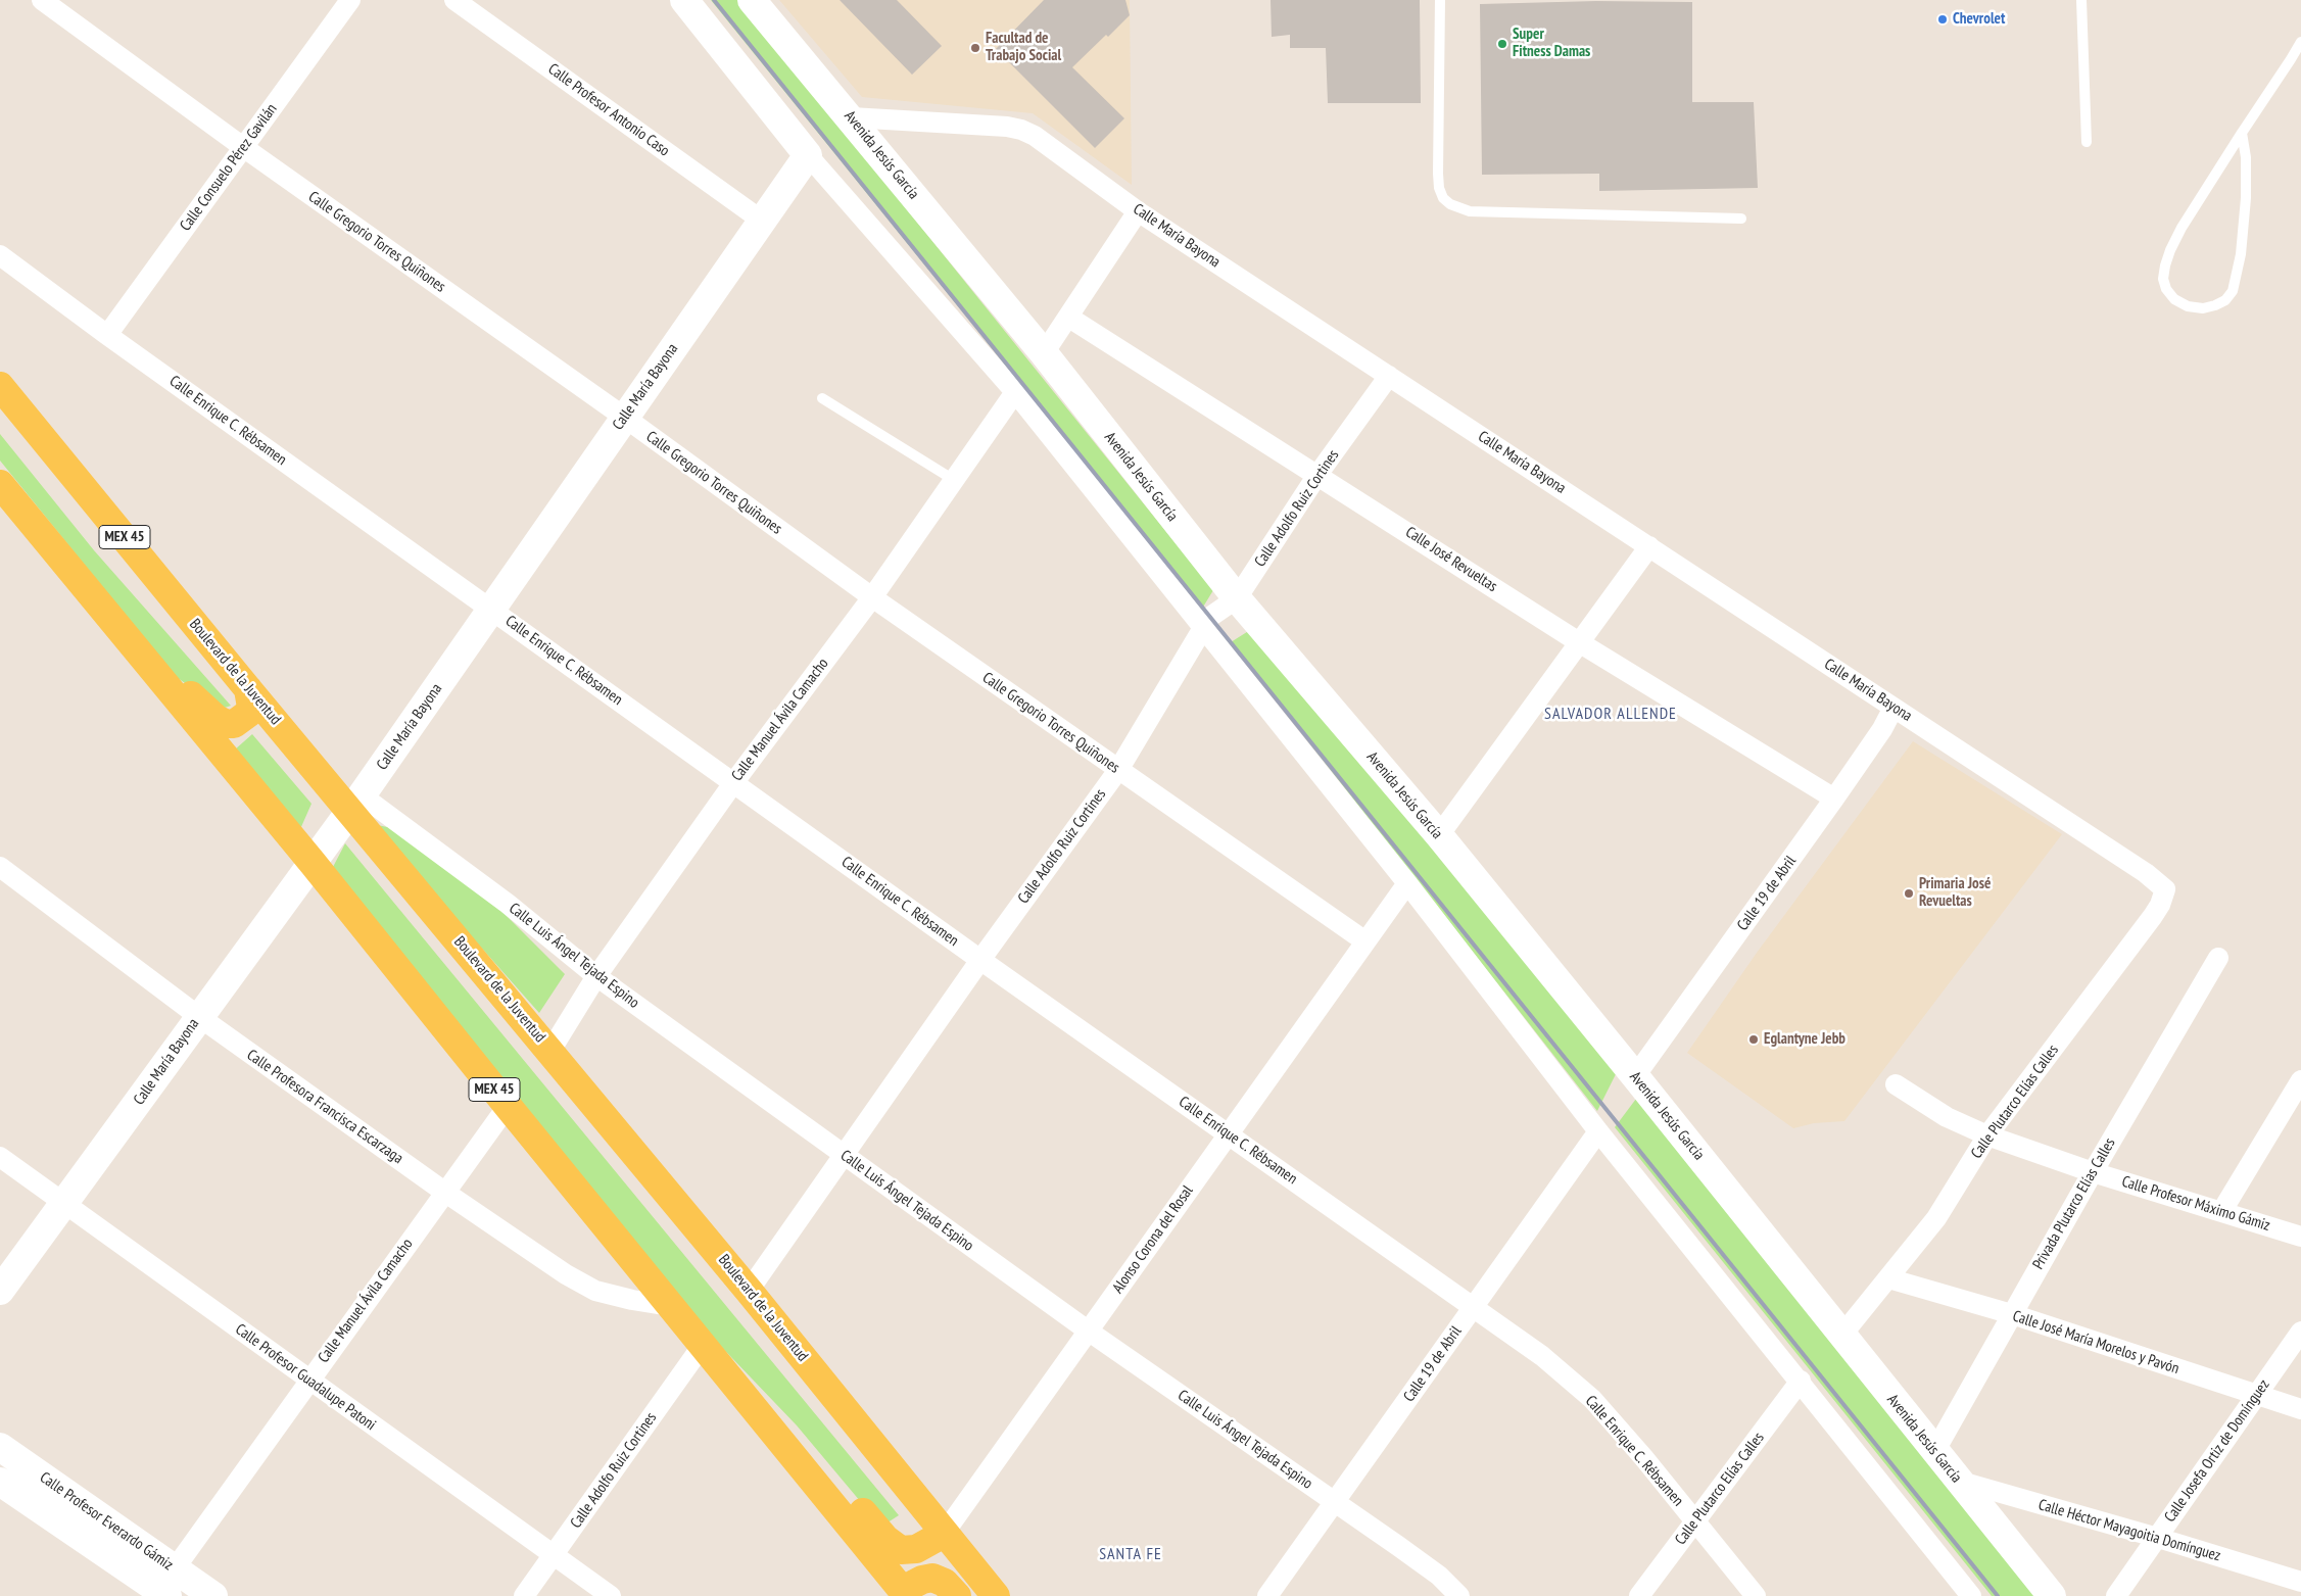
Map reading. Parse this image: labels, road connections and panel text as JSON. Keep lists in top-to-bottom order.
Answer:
{
  "streets": {
    "main road": ["MEX 45", "Boulevard de la Juventud"],
    "street": [
      "Calle Profesor Antonio Caso",
      "Avenida Jesús García",
      "Calle Consuelo Pérez Gavilán",
      "Calle María Bayona",
      "Calle Gregorio Torres Quiñones",
      "Calle Enrique C. Rébsamen",
      "Calle Adolfo Ruiz Cortines",
      "Calle José Revueltas",
      "Calle Manuel Ávila Camacho",
      "Calle 19 de Abril",
      "Calle Luis Ángel Tejada Espino",
      "Calle Plutarco Elías Calles",
      "Calle Profesora Francisca Escarzaga",
      "Privada Plutarco Elías Calles",
      "Calle Profesor Máximo Gámiz",
      "Alonso Corona del Rosal",
      "Calle José María Morelos y Pavón",
      "Calle Profesor Guadalupe Patoni",
      "Calle Josefa Ortiz de Domínguez",
      "Calle Profesor Everardo Gámiz",
      "Calle Héctor Mayagoitia Domínguez"
    ]
  },
  "crossings": [
    ["Calle Profesor Antonio Caso", "Calle María Bayona"],
    ["Avenida Jesús García", "Calle María Bayona"],
    ["Avenida Jesús García", "Calle Adolfo Ruiz Cortines"],
    ["Avenida Jesús García", "Calle 19 de Abril"],
    ["Avenida Jesús García", "Calle Plutarco Elías Calles"],
    ["Avenida Jesús García", "Privada Plutarco Elías Calles"],
    ["Avenida Jesús García", "Calle Héctor Mayagoitia Domínguez"],
    ["Calle Consuelo Pérez Gavilán", "Calle Gregorio Torres Quiñones"],
    ["Calle Consuelo Pérez Gavilán", "Calle Enrique C. Rébsamen"],
    ["Calle María Bayona", "Calle Gregorio Torres Quiñones"],
    ["Calle María Bayona", "Calle Enrique C. Rébsamen"],
    ["Calle María Bayona", "Calle Adolfo Ruiz Cortines"],
    ["Calle María Bayona", "MEX 45"],
    ["Calle María Bayona", "Boulevard de la Juventud"],
    ["Calle María Bayona", "Calle 19 de Abril"],
    ["Calle María Bayona", "Calle Luis Ángel Tejada Espino"],
    ["Calle María Bayona", "Calle Plutarco Elías Calles"],
    ["Calle María Bayona", "Calle Profesora Francisca Escarzaga"],
    ["Calle María Bayona", "Calle Profesor Guadalupe Patoni"],
    ["Calle Gregorio Torres Quiñones", "Calle Adolfo Ruiz Cortines"],
    ["Calle Gregorio Torres Quiñones", "Calle Manuel Ávila Camacho"],
    ["Calle Gregorio Torres Quiñones", "Alonso Corona del Rosal"],
    ["Calle Enrique C. Rébsamen", "Calle Adolfo Ruiz Cortines"],
    ["Calle Enrique C. Rébsamen", "Calle Manuel Ávila Camacho"],
    ["Calle Enrique C. Rébsamen", "Calle 19 de Abril"],
    ["Calle Enrique C. Rébsamen", "Calle Plutarco Elías Calles"],
    ["Calle Enrique C. Rébsamen", "Alonso Corona del Rosal"],
    ["Calle Adolfo Ruiz Cortines", "MEX 45"],
    ["Calle Adolfo Ruiz Cortines", "Calle José Revueltas"],
    ["Calle Adolfo Ruiz Cortines", "Boulevard de la Juventud"],
    ["Calle Adolfo Ruiz Cortines", "Calle Luis Ángel Tejada Espino"],
    ["Calle Adolfo Ruiz Cortines", "Calle Profesor Guadalupe Patoni"],
    ["MEX 45", "Calle Manuel Ávila Camacho"],
    ["MEX 45", "Calle Profesora Francisca Escarzaga"],
    ["MEX 45", "Alonso Corona del Rosal"],
    ["Calle José Revueltas", "Calle 19 de Abril"],
    ["Boulevard de la Juventud", "Calle Manuel Ávila Camacho"],
    ["Boulevard de la Juventud", "Calle Luis Ángel Tejada Espino"],
    ["Boulevard de la Juventud", "Alonso Corona del Rosal"],
    ["Calle Manuel Ávila Camacho", "Calle Luis Ángel Tejada Espino"],
    ["Calle Manuel Ávila Camacho", "Calle Profesora Francisca Escarzaga"],
    ["Calle Manuel Ávila Camacho", "Calle Profesor Guadalupe Patoni"],
    ["Calle Manuel Ávila Camacho", "Calle Profesor Everardo Gámiz"],
    ["Calle 19 de Abril", "Calle Luis Ángel Tejada Espino"],
    ["Calle Luis Ángel Tejada Espino", "Alonso Corona del Rosal"],
    ["Calle Plutarco Elías Calles", "Calle Profesor Máximo Gámiz"],
    ["Calle Plutarco Elías Calles", "Calle José María Morelos y Pavón"],
    ["Privada Plutarco Elías Calles", "Calle Profesor Máximo Gámiz"],
    ["Privada Plutarco Elías Calles", "Calle José María Morelos y Pavón"],
    ["Calle José María Morelos y Pavón", "Calle Josefa Ortiz de Domínguez"],
    ["Calle Josefa Ortiz de Domínguez", "Calle Héctor Mayagoitia Domínguez"]
  ],
  "districts": ["SALVADOR ALLENDE", "SANTA FE"],
  "places": [
    "Chevrolet",
    "Super Fitness Damas",
    "Facultad de Trabajo Social",
    "Primaria José Revueltas",
    "Eglantyne Jebb"
  ]
}
